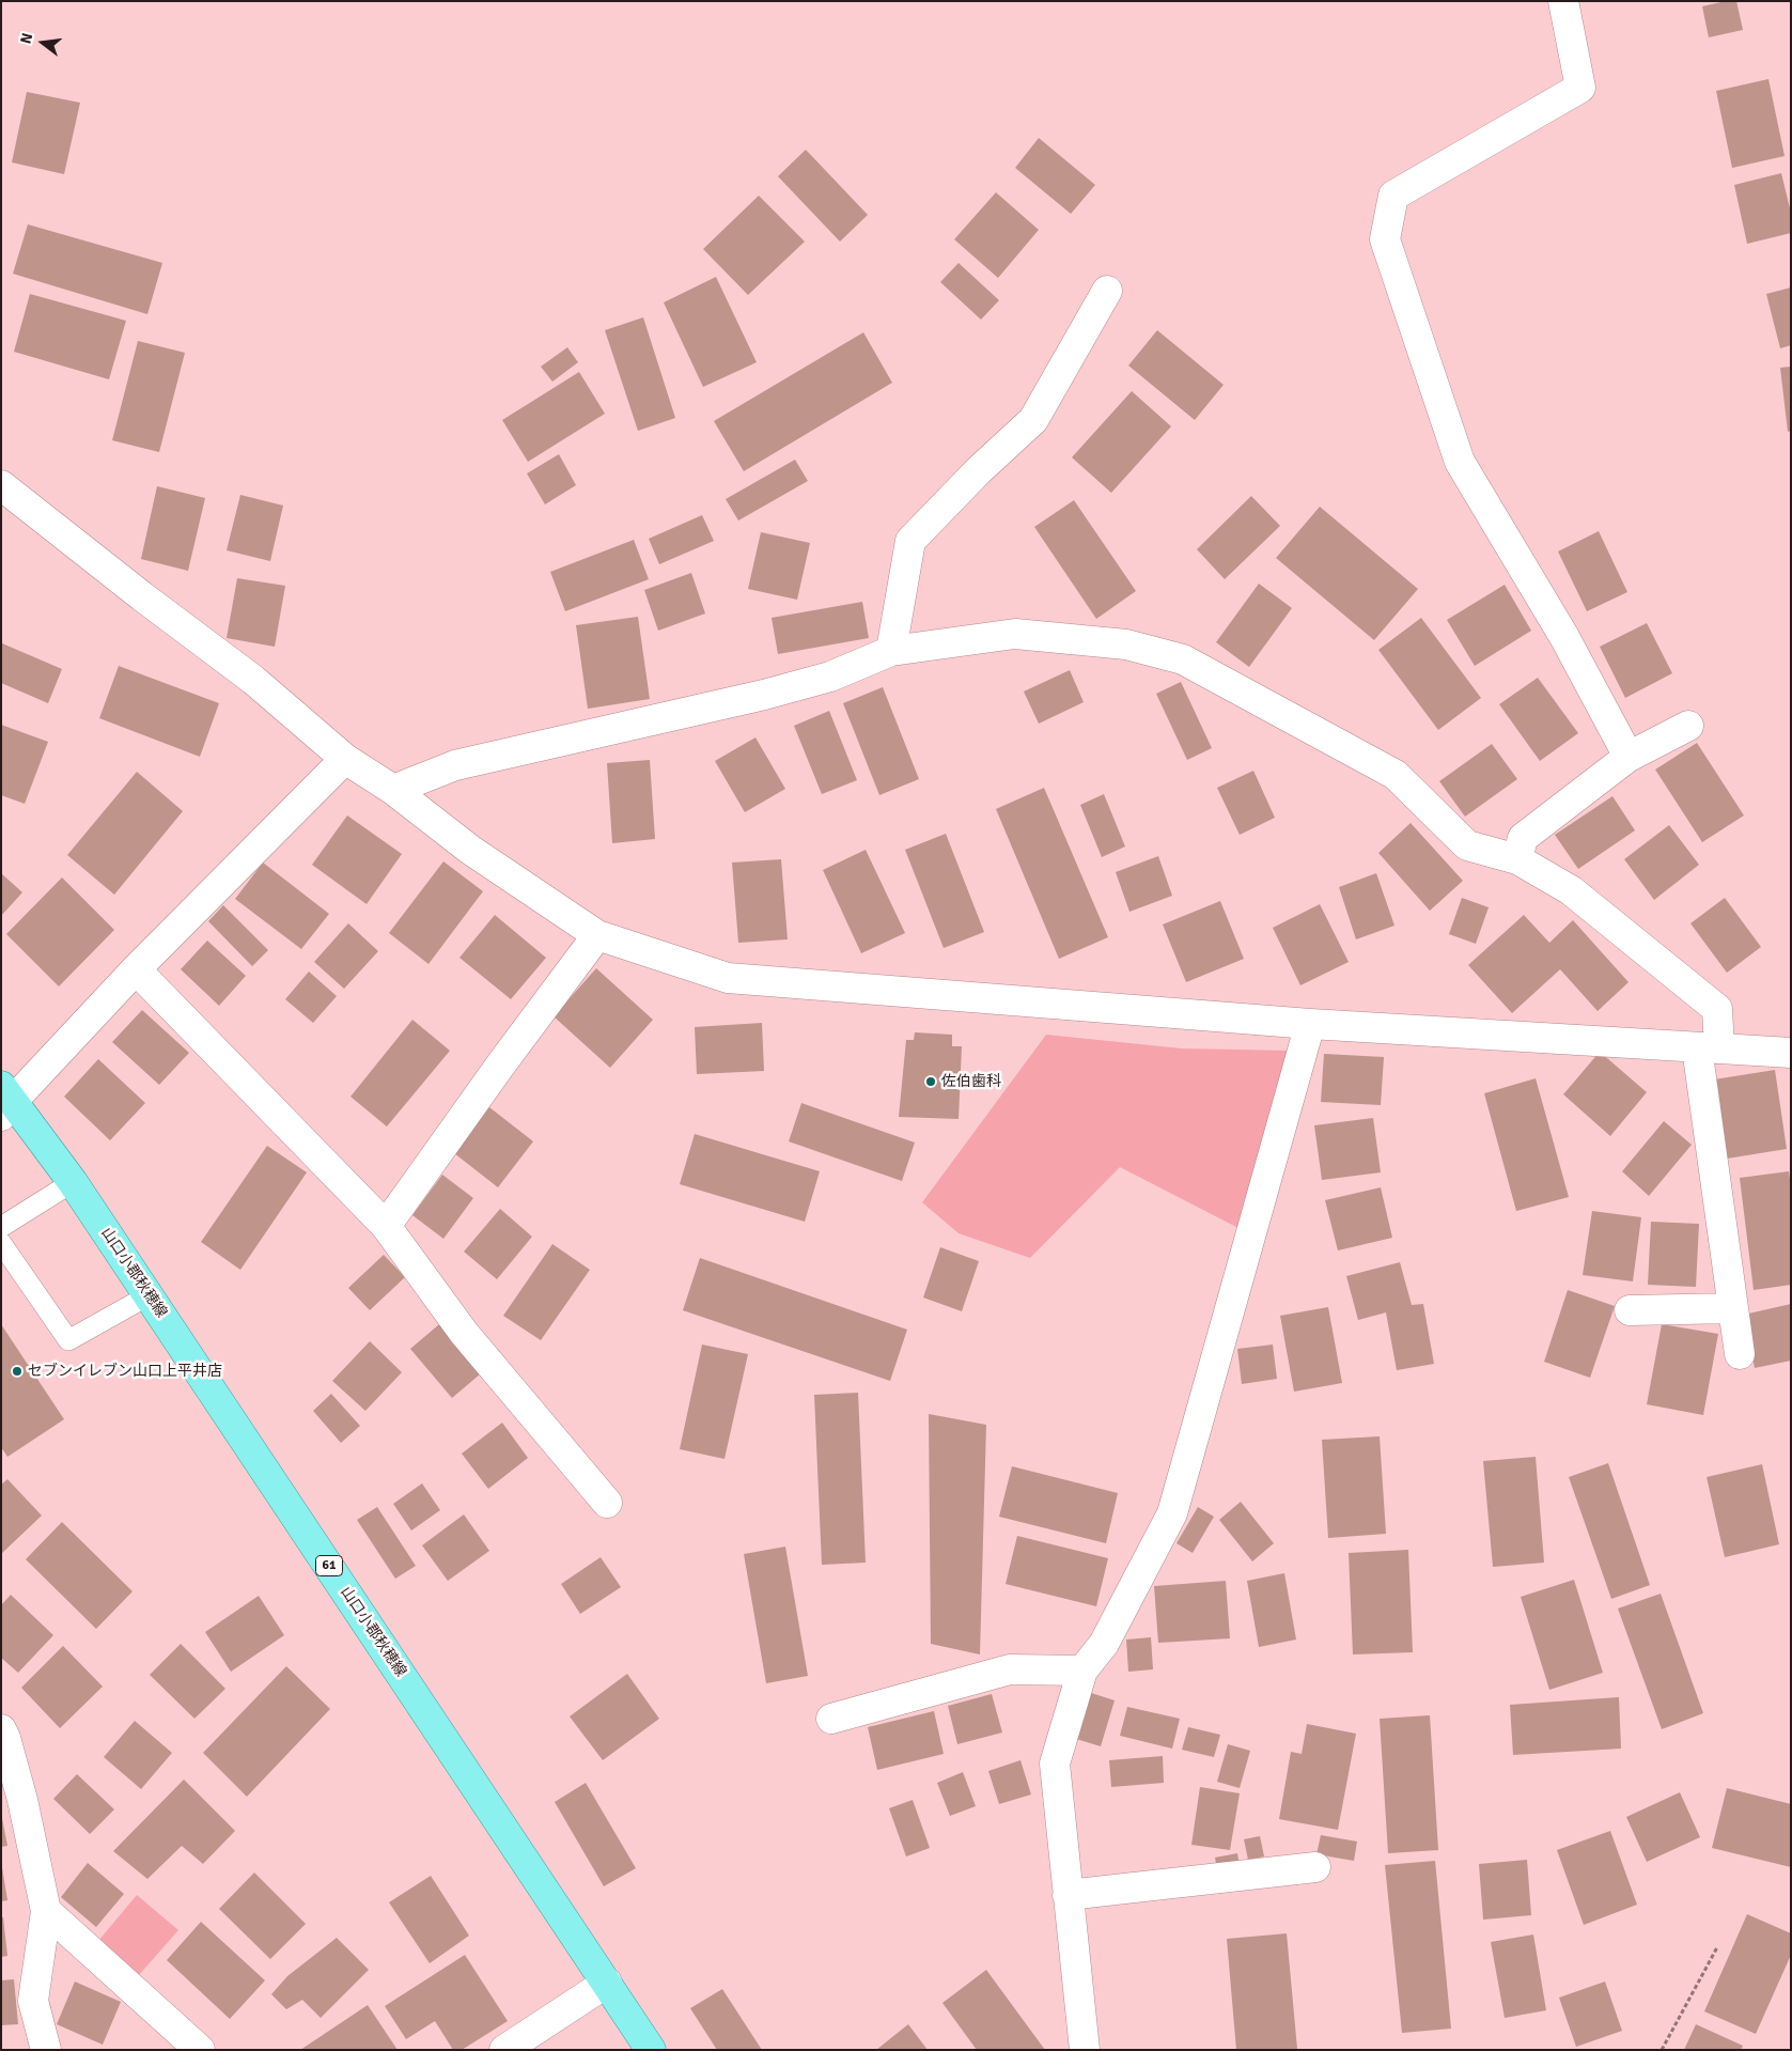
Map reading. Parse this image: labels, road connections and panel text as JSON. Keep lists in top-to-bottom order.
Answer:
{
  "streets": {
    "main road": ["山口小郡秋穂線", "61"]
  },
  "places": ["佐伯歯科", "セブンイレブン山口上平井店"],
  "north": "left"
}
